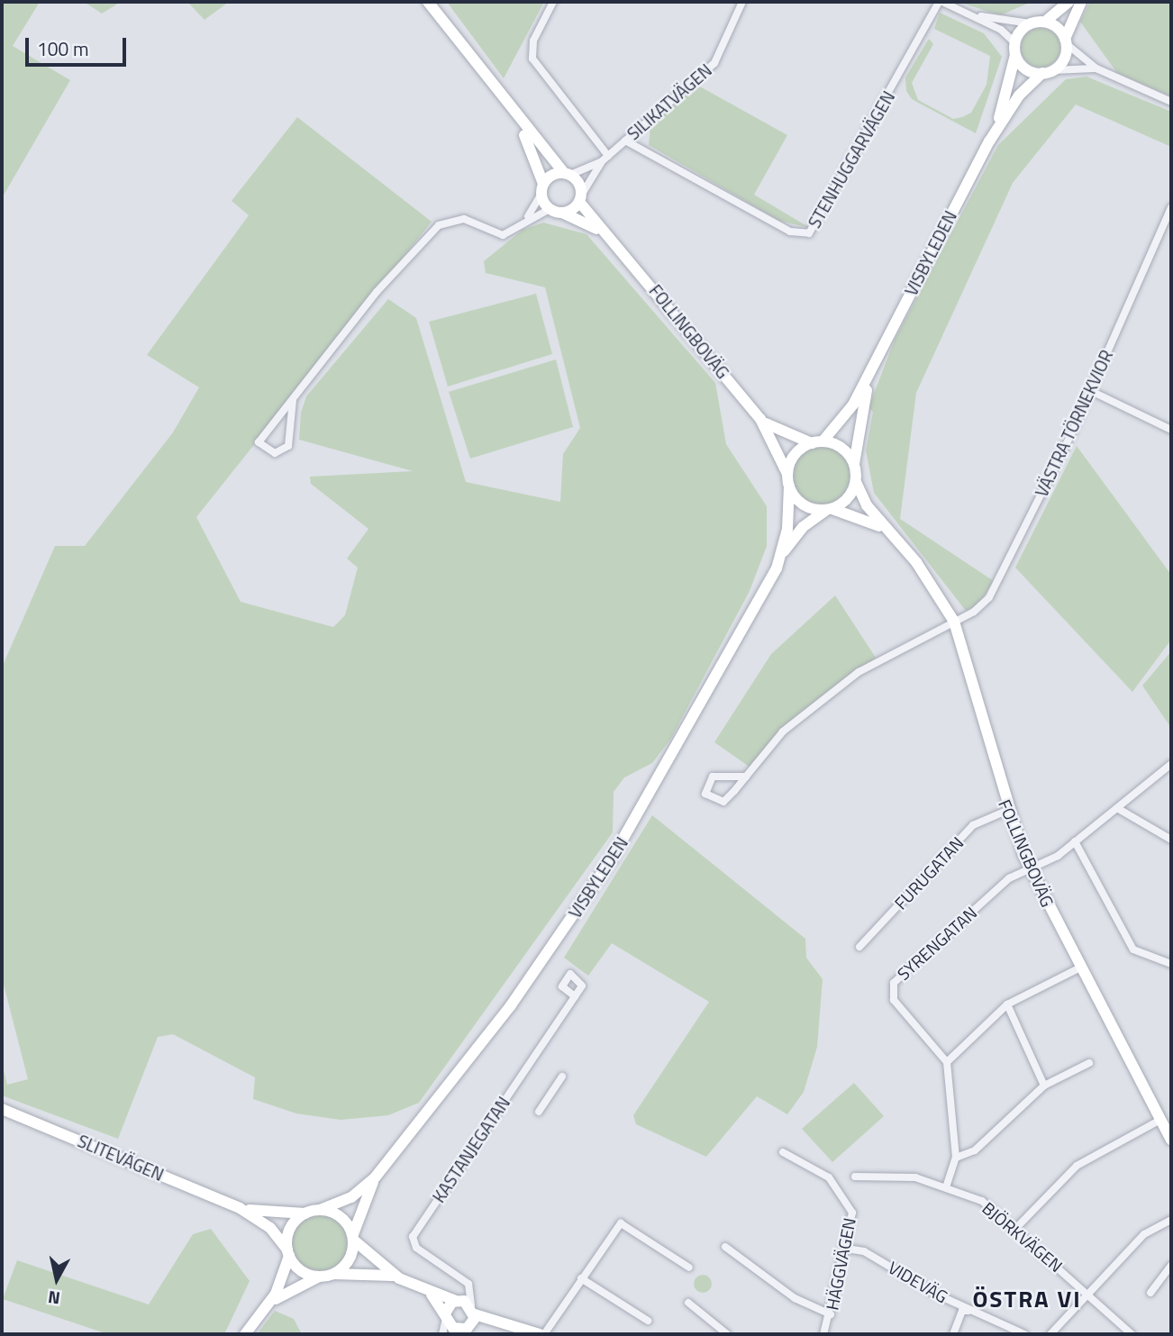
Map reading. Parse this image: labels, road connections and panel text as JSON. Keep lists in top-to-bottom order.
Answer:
{
  "streets": {
    "main road": ["VISBYLEDEN", "FOLLINGBOVÄG", "SLITEVÄGEN"],
    "street": [
      "SILIKATVÄGEN",
      "STENHUGGARVÄGEN",
      "VÄSTRA TÖRNEKVIOR",
      "FURUGATAN",
      "SYRENGATAN",
      "KASTANJEGATAN",
      "BJÖRKVÄGEN",
      "HÄGGVÄGEN",
      "VIDEVÄG"
    ]
  },
  "crossings": [
    ["SILIKATVÄGEN", "STENHUGGARVÄGEN"],
    ["VISBYLEDEN", "FOLLINGBOVÄG"],
    ["VISBYLEDEN", "SLITEVÄGEN"],
    ["FOLLINGBOVÄG", "VÄSTRA TÖRNEKVIOR"],
    ["FOLLINGBOVÄG", "FURUGATAN"],
    ["FOLLINGBOVÄG", "SYRENGATAN"],
    ["HÄGGVÄGEN", "VIDEVÄG"]
  ],
  "districts": ["ÖSTRA VI"],
  "scale_bar": "100 m",
  "north": "bottom"
}
